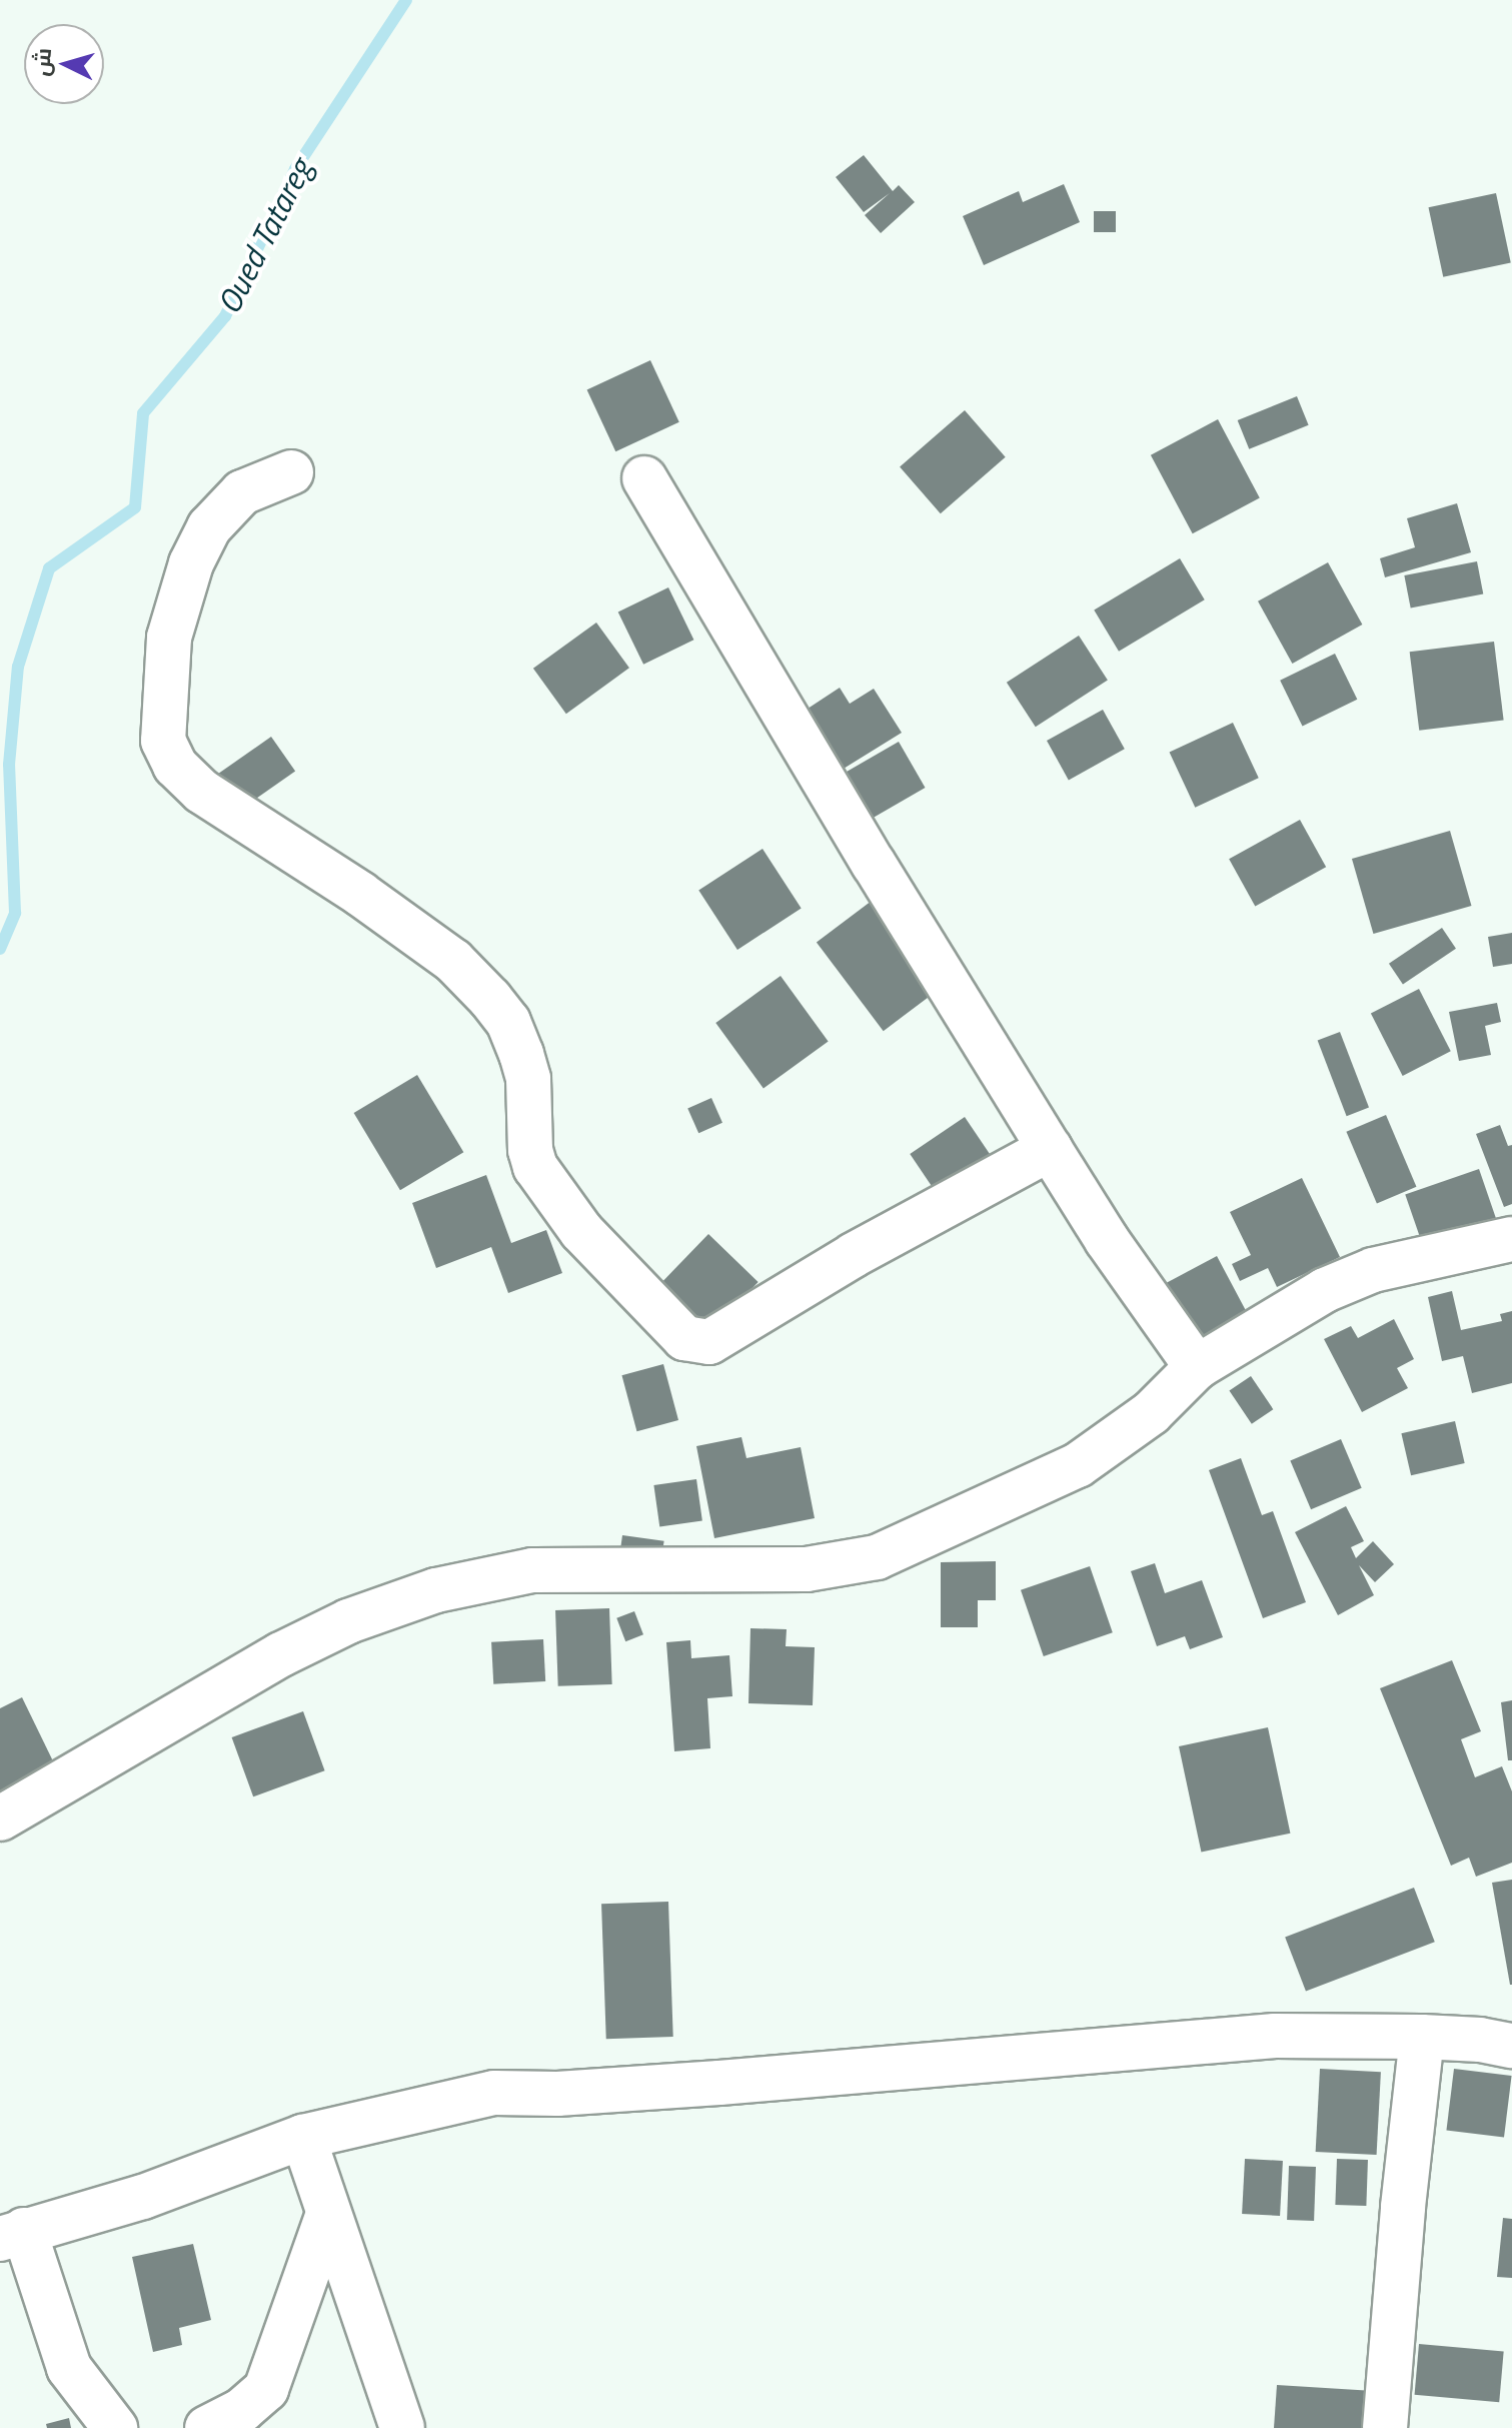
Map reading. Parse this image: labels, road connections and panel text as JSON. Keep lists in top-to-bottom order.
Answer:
{
  "water": ["Oued Tatareg"],
  "north": "left"
}
